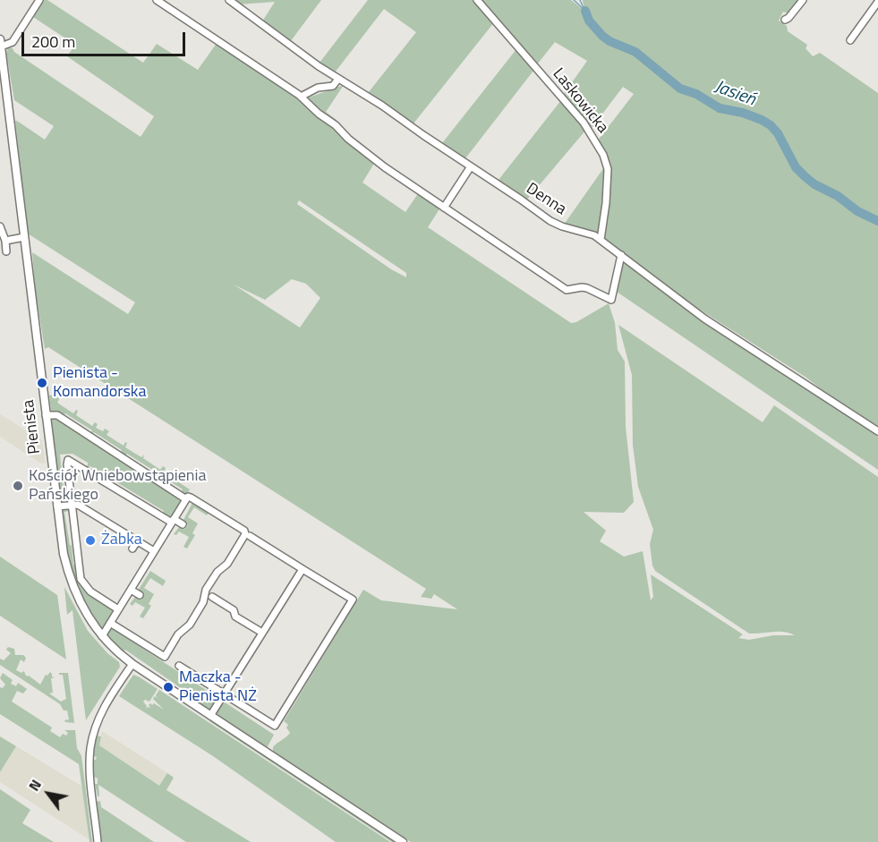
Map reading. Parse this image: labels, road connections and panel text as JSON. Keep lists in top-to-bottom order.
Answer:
{
  "streets": {
    "street": ["Laskowicka", "Denna", "Pienista"]
  },
  "crossings": [
    ["Laskowicka", "Denna"]
  ],
  "water": ["Jasień"],
  "places": [
    "Pienista - Komandorska",
    "Kościół Wniebowstąpienia Pańskiego",
    "Żabka",
    "Maczka - Pienista NŻ"
  ],
  "scale_bar": "200 m",
  "north": "top left"
}
